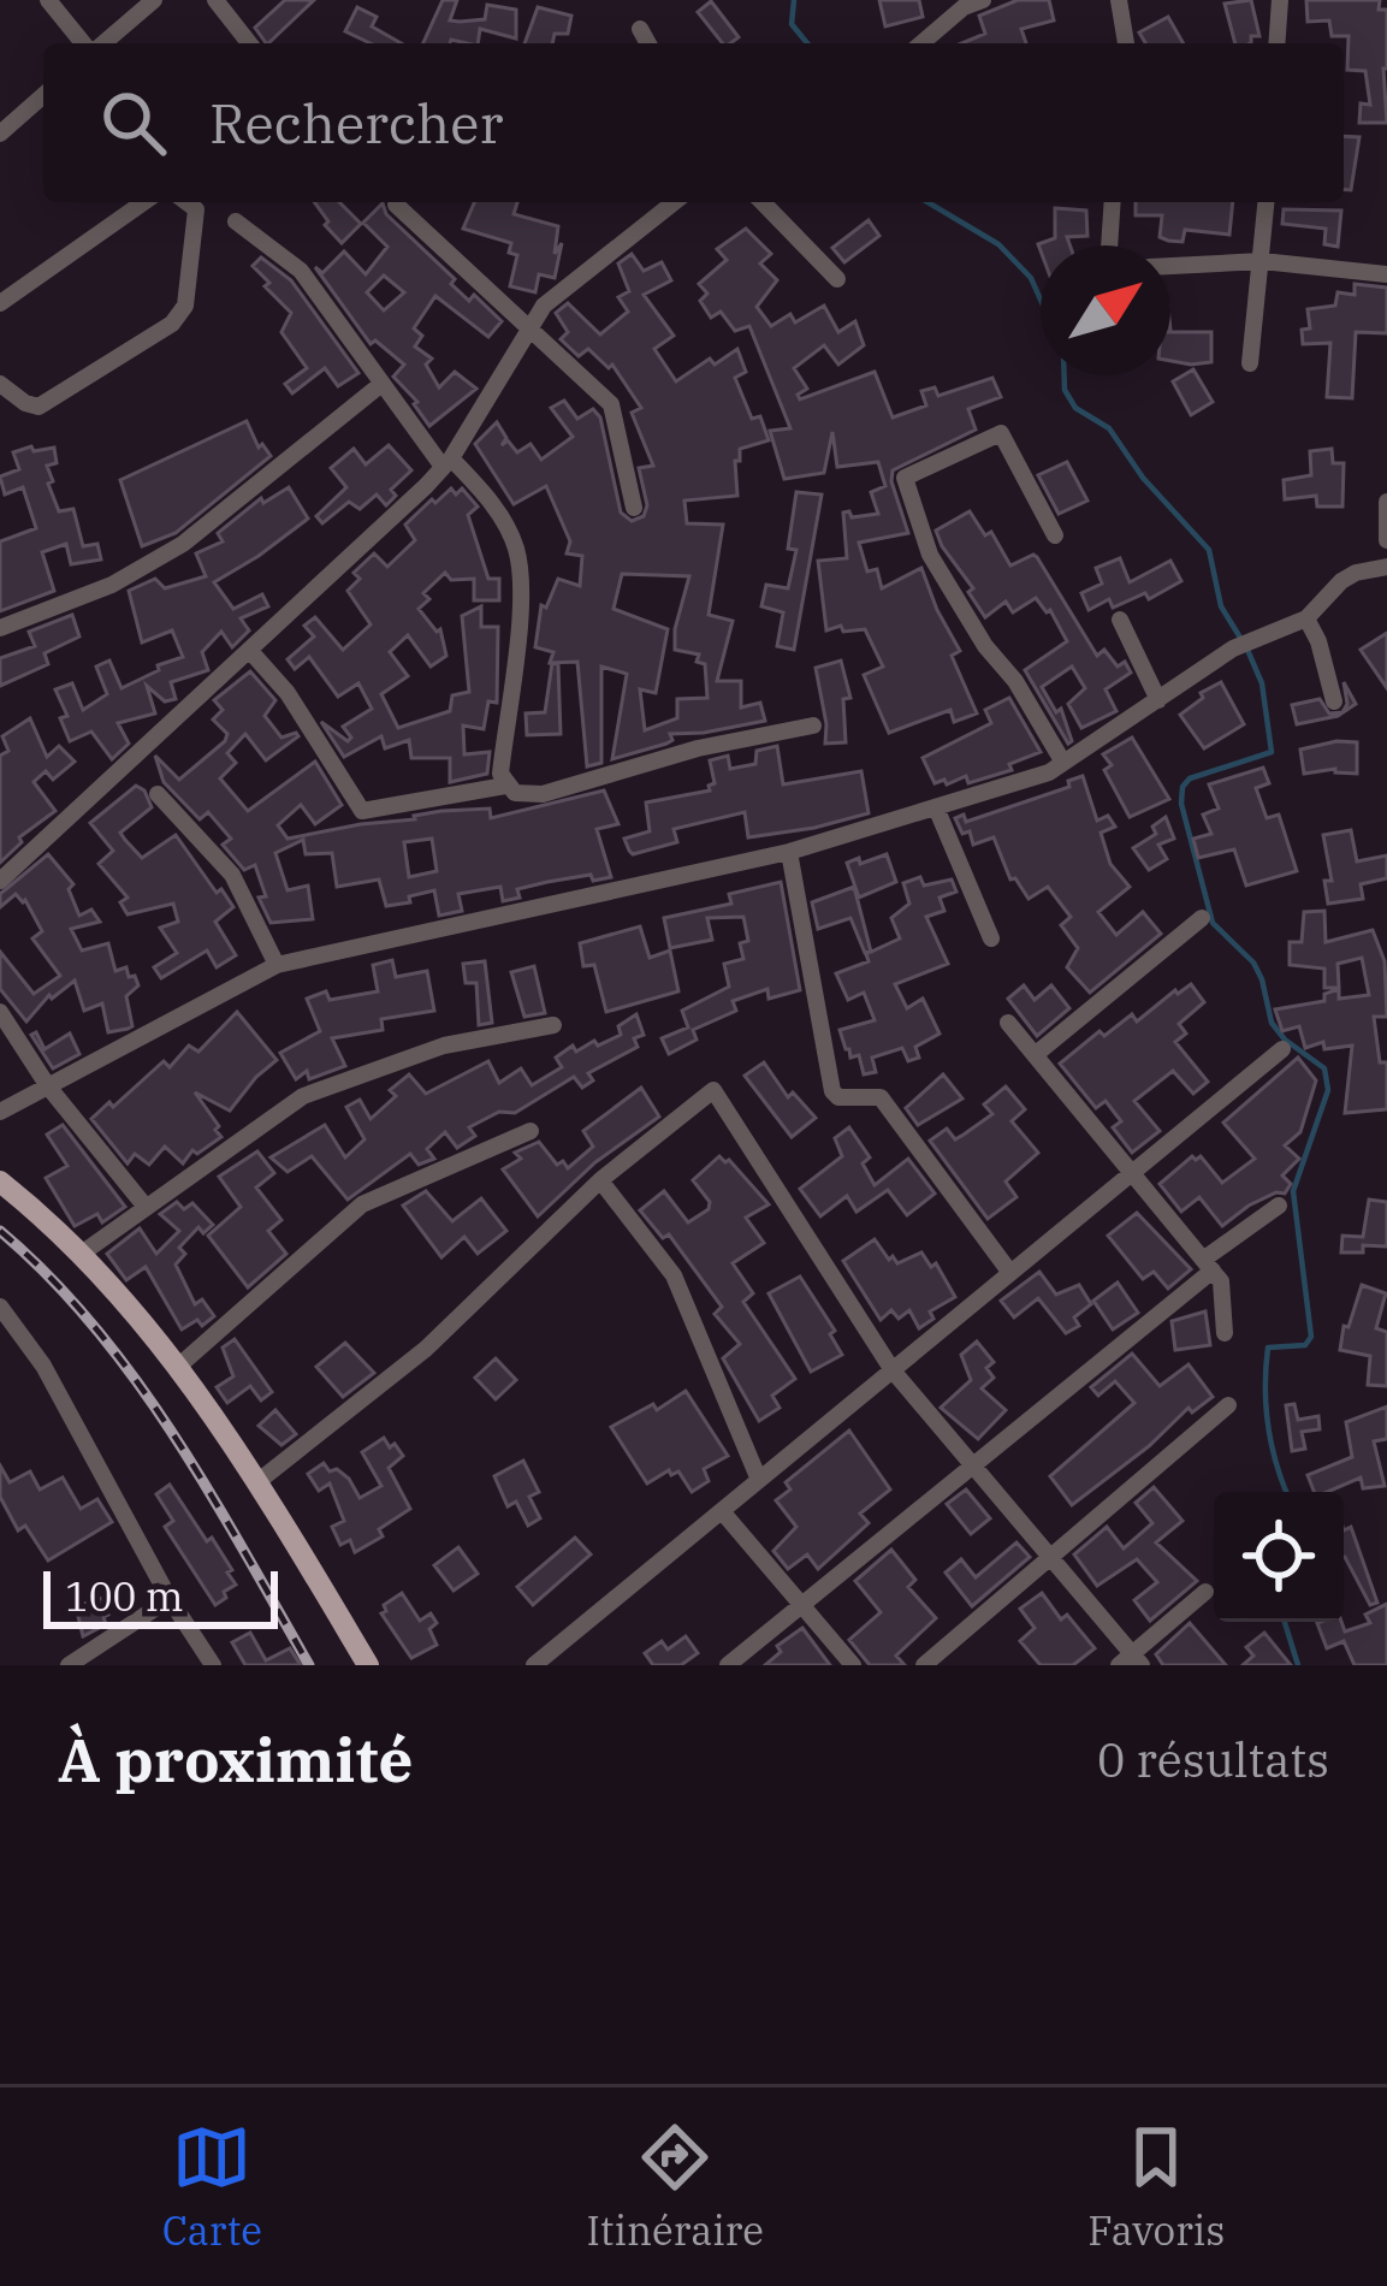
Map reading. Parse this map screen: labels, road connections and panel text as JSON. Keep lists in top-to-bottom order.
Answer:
{
  "scale_bar": "100 m",
  "north": "top right",
  "page": {
    "search": "Rechercher",
    "scale": "100 m",
    "heading": ["À proximité", "0 résultats"],
    "nav": ["Carte", "Itinéraire", "Favoris"]
  }
}
